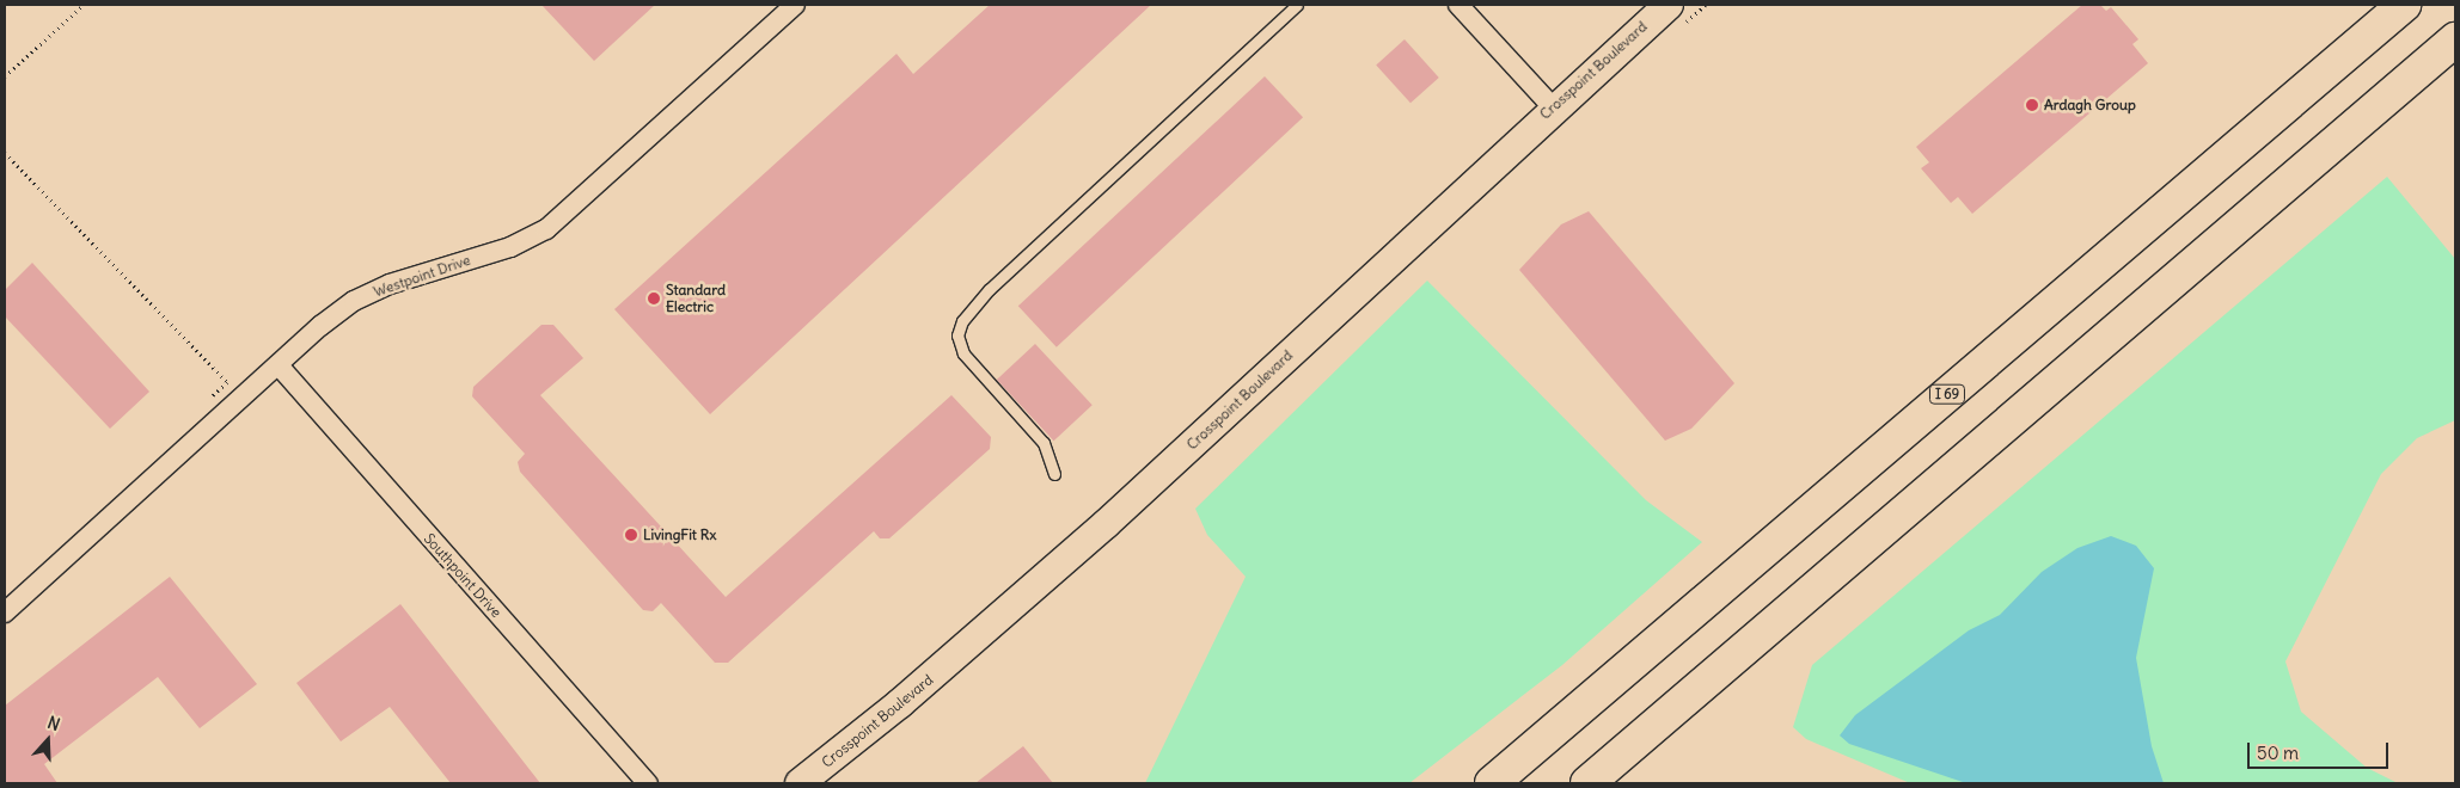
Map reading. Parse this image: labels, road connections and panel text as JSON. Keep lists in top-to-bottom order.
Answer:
{
  "streets": {
    "highway": ["I 69"],
    "street": ["Crosspoint Boulevard", "Westpoint Drive", "Southpoint Drive"]
  },
  "crossings": [
    ["Westpoint Drive", "Southpoint Drive"]
  ],
  "places": ["Ardagh Group", "Standard Electric", "LivingFit Rx"],
  "scale_bar": "50 m",
  "north": "top"
}
